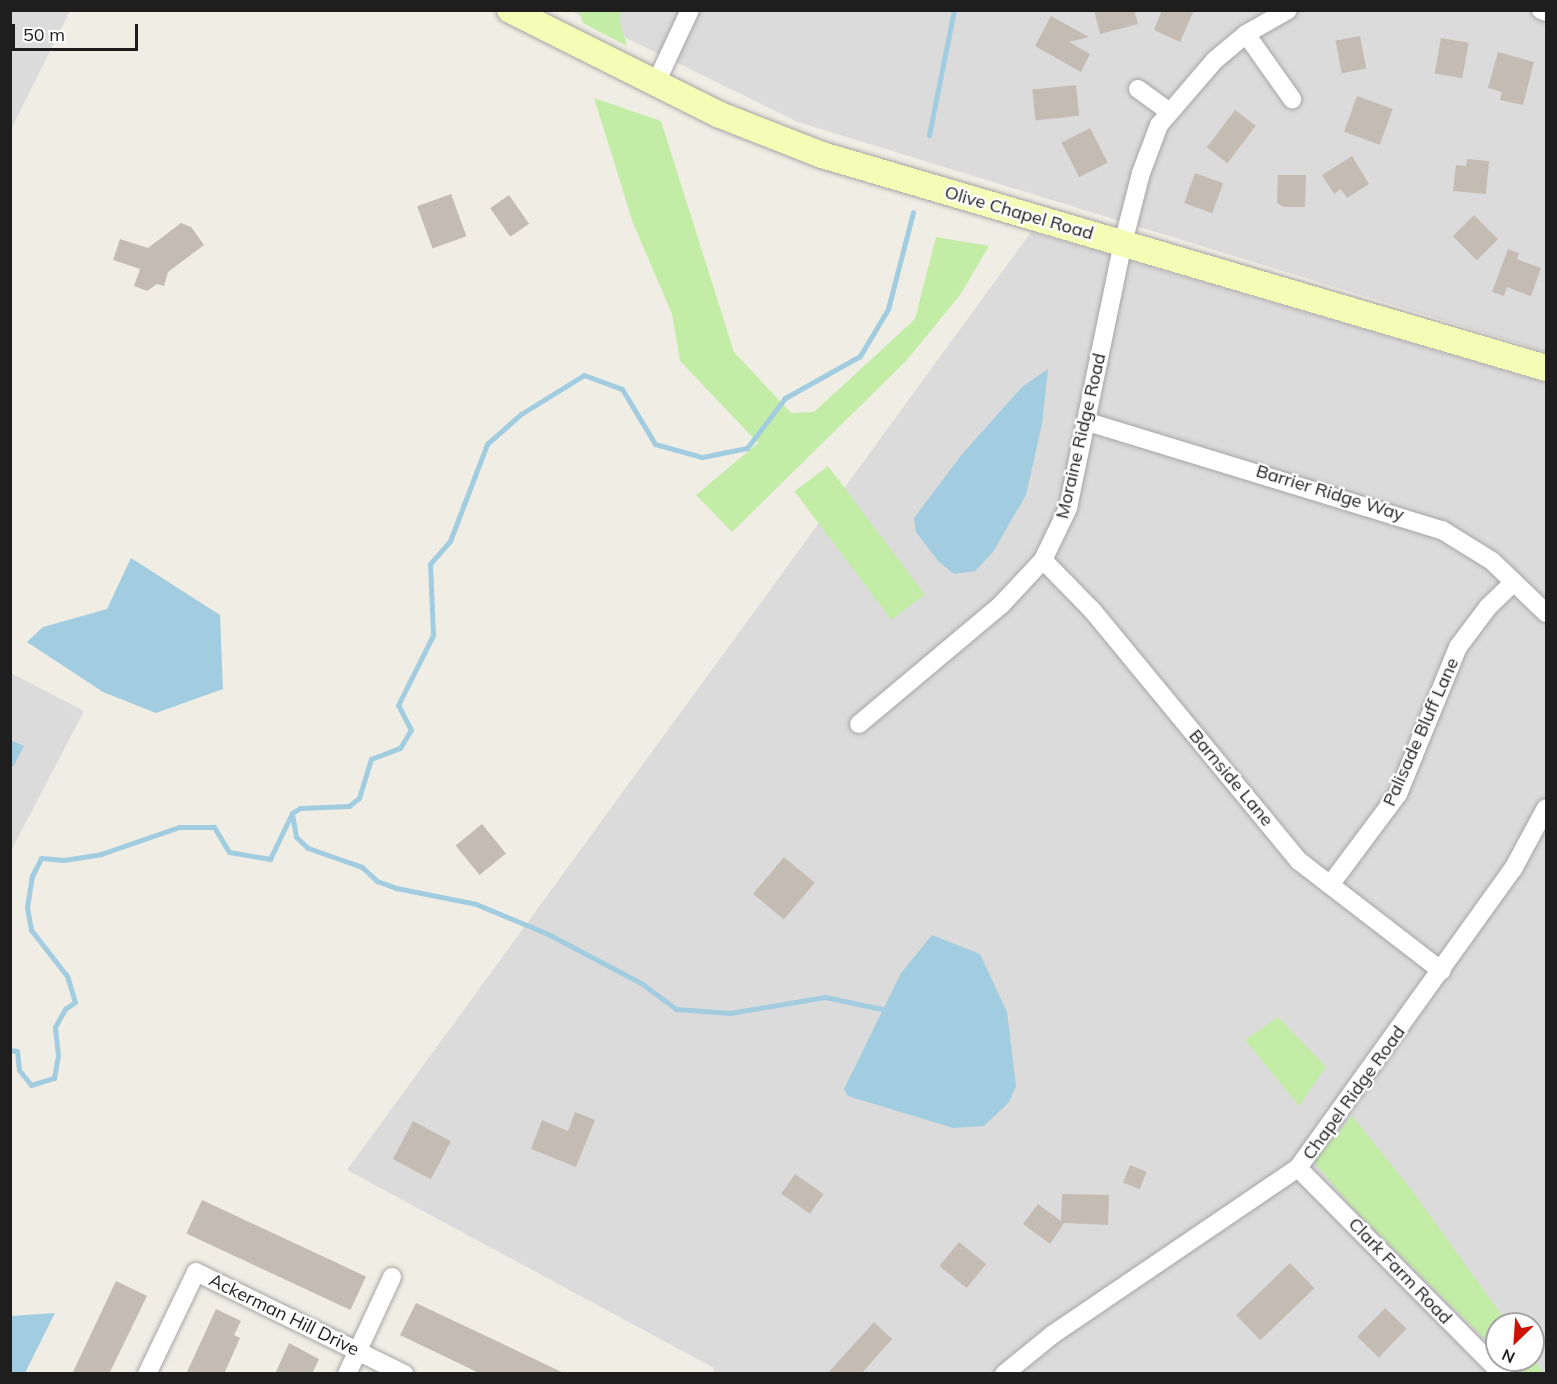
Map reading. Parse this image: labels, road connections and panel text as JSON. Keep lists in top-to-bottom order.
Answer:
{
  "streets": {
    "main road": ["Olive Chapel Road"],
    "street": [
      "Moraine Ridge Road",
      "Barrier Ridge Way",
      "Palisade Bluff Lane",
      "Barnside Lane",
      "Chapel Ridge Road",
      "Clark Farm Road",
      "Ackerman Hill Drive"
    ]
  },
  "crossings": [
    ["Olive Chapel Road", "Moraine Ridge Road"],
    ["Moraine Ridge Road", "Barrier Ridge Way"],
    ["Moraine Ridge Road", "Barnside Lane"],
    ["Barrier Ridge Way", "Palisade Bluff Lane"],
    ["Palisade Bluff Lane", "Barnside Lane"],
    ["Barnside Lane", "Chapel Ridge Road"],
    ["Chapel Ridge Road", "Clark Farm Road"]
  ],
  "scale_bar": "50 m",
  "north": "bottom left"
}
